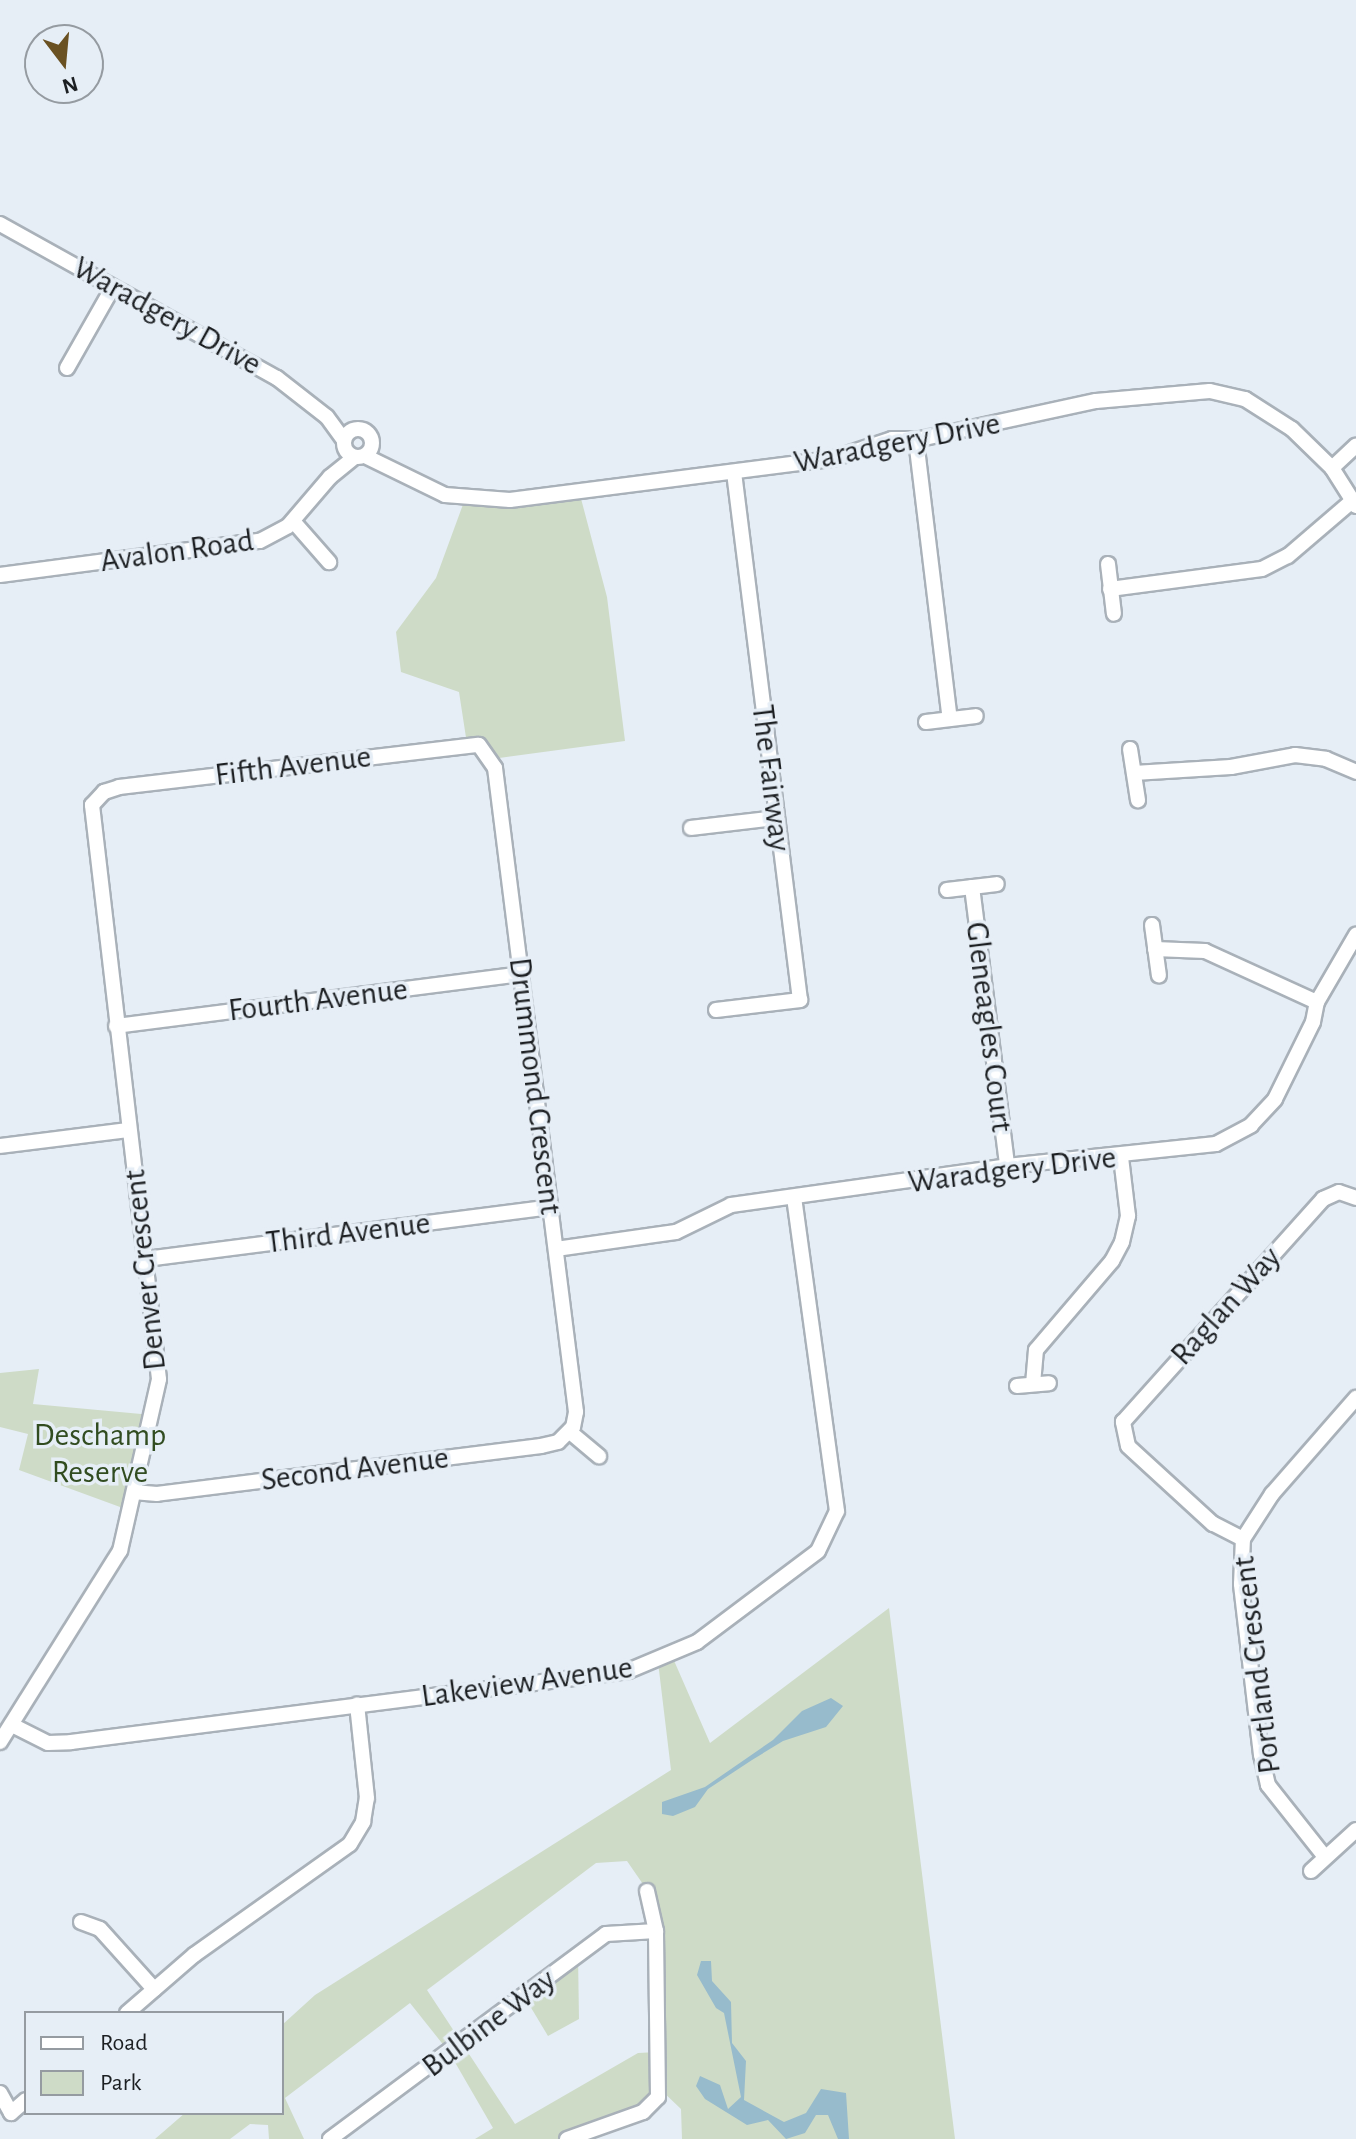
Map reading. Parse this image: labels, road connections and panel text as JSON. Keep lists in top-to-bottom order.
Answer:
{
  "streets": {
    "street": [
      "Waradgery Drive",
      "Avalon Road",
      "Fifth Avenue",
      "The Fairway",
      "Fourth Avenue",
      "Gleneagles Court",
      "Drummond Crescent",
      "Third Avenue",
      "Denver Crescent",
      "Raglan Way",
      "Second Avenue",
      "Portland Crescent",
      "Lakeview Avenue",
      "Bulbine Way"
    ]
  },
  "crossings": [
    ["Waradgery Drive", "Avalon Road"],
    ["Waradgery Drive", "The Fairway"],
    ["Waradgery Drive", "Gleneagles Court"],
    ["Waradgery Drive", "Drummond Crescent"],
    ["Waradgery Drive", "Lakeview Avenue"],
    ["Fifth Avenue", "Drummond Crescent"],
    ["Fifth Avenue", "Denver Crescent"],
    ["Fourth Avenue", "Drummond Crescent"],
    ["Fourth Avenue", "Denver Crescent"],
    ["Drummond Crescent", "Third Avenue"],
    ["Drummond Crescent", "Second Avenue"],
    ["Third Avenue", "Denver Crescent"],
    ["Denver Crescent", "Second Avenue"],
    ["Denver Crescent", "Lakeview Avenue"],
    ["Raglan Way", "Portland Crescent"]
  ],
  "parks": ["Deschamp Reserve"],
  "legend": ["Road", "Park"],
  "north": "bottom"
}
